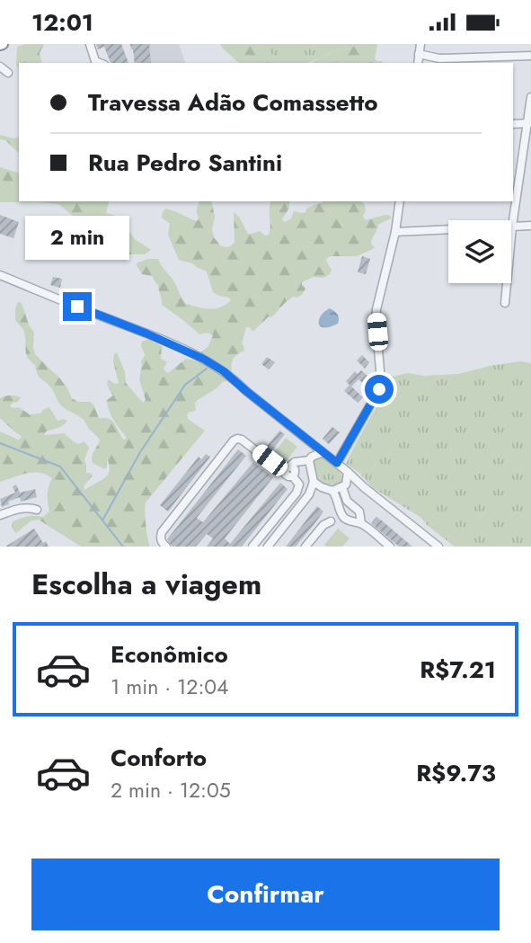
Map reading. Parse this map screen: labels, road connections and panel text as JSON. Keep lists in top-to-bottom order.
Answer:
{
  "page": {
    "status": "12:01",
    "banner": ["Travessa Adão Comassetto", "Rua Pedro Santini"],
    "bubble": "2 min",
    "heading": "Escolha a viagem",
    "list": [
      {
        "name": "Econômico",
        "note": "1 min · 12:04",
        "value": "R$7.21"
      },
      {
        "name": "Conforto",
        "note": "2 min · 12:05",
        "value": "R$9.73"
      }
    ],
    "buttons": "Confirmar"
  }
}
